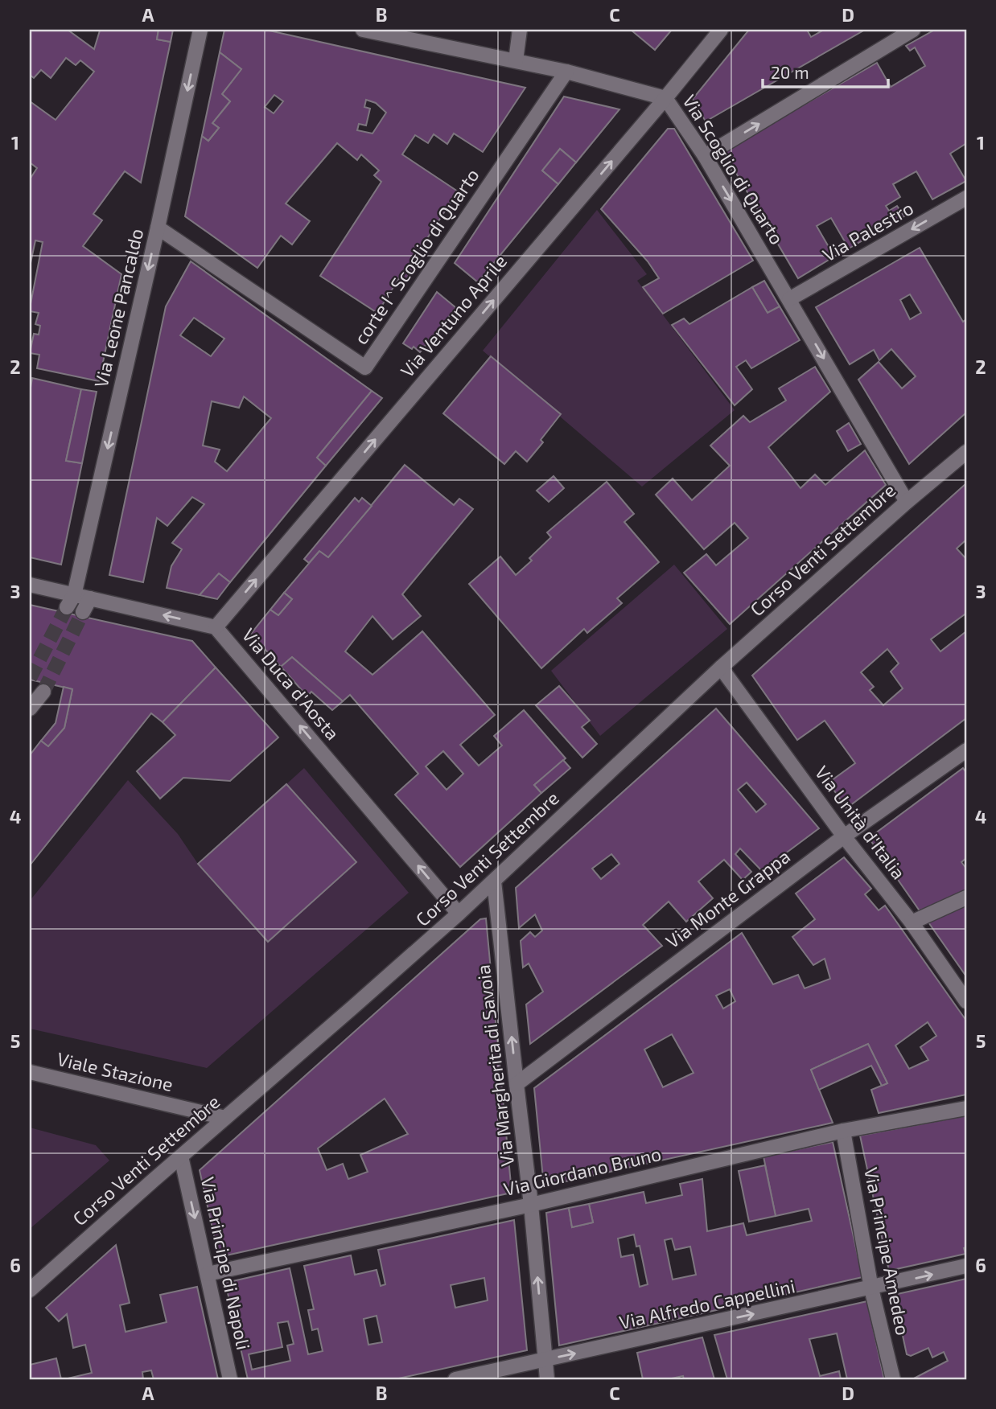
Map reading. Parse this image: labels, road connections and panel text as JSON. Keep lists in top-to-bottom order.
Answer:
{
  "streets": {
    "street": [
      "Via Scoglio di Quarto",
      "Via Palestro",
      "corte I^ Scoglio di Quarto",
      "Via Leone Pancaldo",
      "Via Ventuno Aprile",
      "Corso Venti Settembre",
      "Via Duca d'Aosta",
      "Via Unità d'Italia",
      "Via Monte Grappa",
      "Via Margherita di Savoia",
      "Viale Stazione",
      "Via Giordano Bruno",
      "Via Principe Amedeo",
      "Via Principe di Napoli",
      "Via Alfredo Cappellini"
    ]
  },
  "crossings": [
    ["Via Scoglio di Quarto", "Via Palestro"],
    ["Via Scoglio di Quarto", "corte I^ Scoglio di Quarto"],
    ["Via Scoglio di Quarto", "Via Ventuno Aprile"],
    ["Via Scoglio di Quarto", "Corso Venti Settembre"],
    ["corte I^ Scoglio di Quarto", "Via Leone Pancaldo"],
    ["Via Leone Pancaldo", "Via Duca d'Aosta"],
    ["Via Ventuno Aprile", "Via Duca d'Aosta"],
    ["Corso Venti Settembre", "Via Duca d'Aosta"],
    ["Corso Venti Settembre", "Via Unità d'Italia"],
    ["Corso Venti Settembre", "Via Margherita di Savoia"],
    ["Corso Venti Settembre", "Viale Stazione"],
    ["Corso Venti Settembre", "Via Principe di Napoli"],
    ["Via Unità d'Italia", "Via Monte Grappa"],
    ["Via Monte Grappa", "Via Margherita di Savoia"],
    ["Via Margherita di Savoia", "Via Giordano Bruno"],
    ["Via Margherita di Savoia", "Via Alfredo Cappellini"],
    ["Via Giordano Bruno", "Via Principe Amedeo"],
    ["Via Giordano Bruno", "Via Principe di Napoli"],
    ["Via Principe Amedeo", "Via Alfredo Cappellini"]
  ],
  "one_way": [
    "Via Scoglio di Quarto",
    "Via Palestro",
    "Via Leone Pancaldo",
    "Via Ventuno Aprile",
    "Via Duca d'Aosta",
    "Via Margherita di Savoia",
    "Via Principe di Napoli",
    "Via Alfredo Cappellini"
  ],
  "scale_bar": "20 m",
  "grid": {
    "columns": [
      "A",
      "B",
      "C",
      "D"
    ],
    "rows": [
      "1",
      "2",
      "3",
      "4",
      "5",
      "6"
    ]
  }
}
